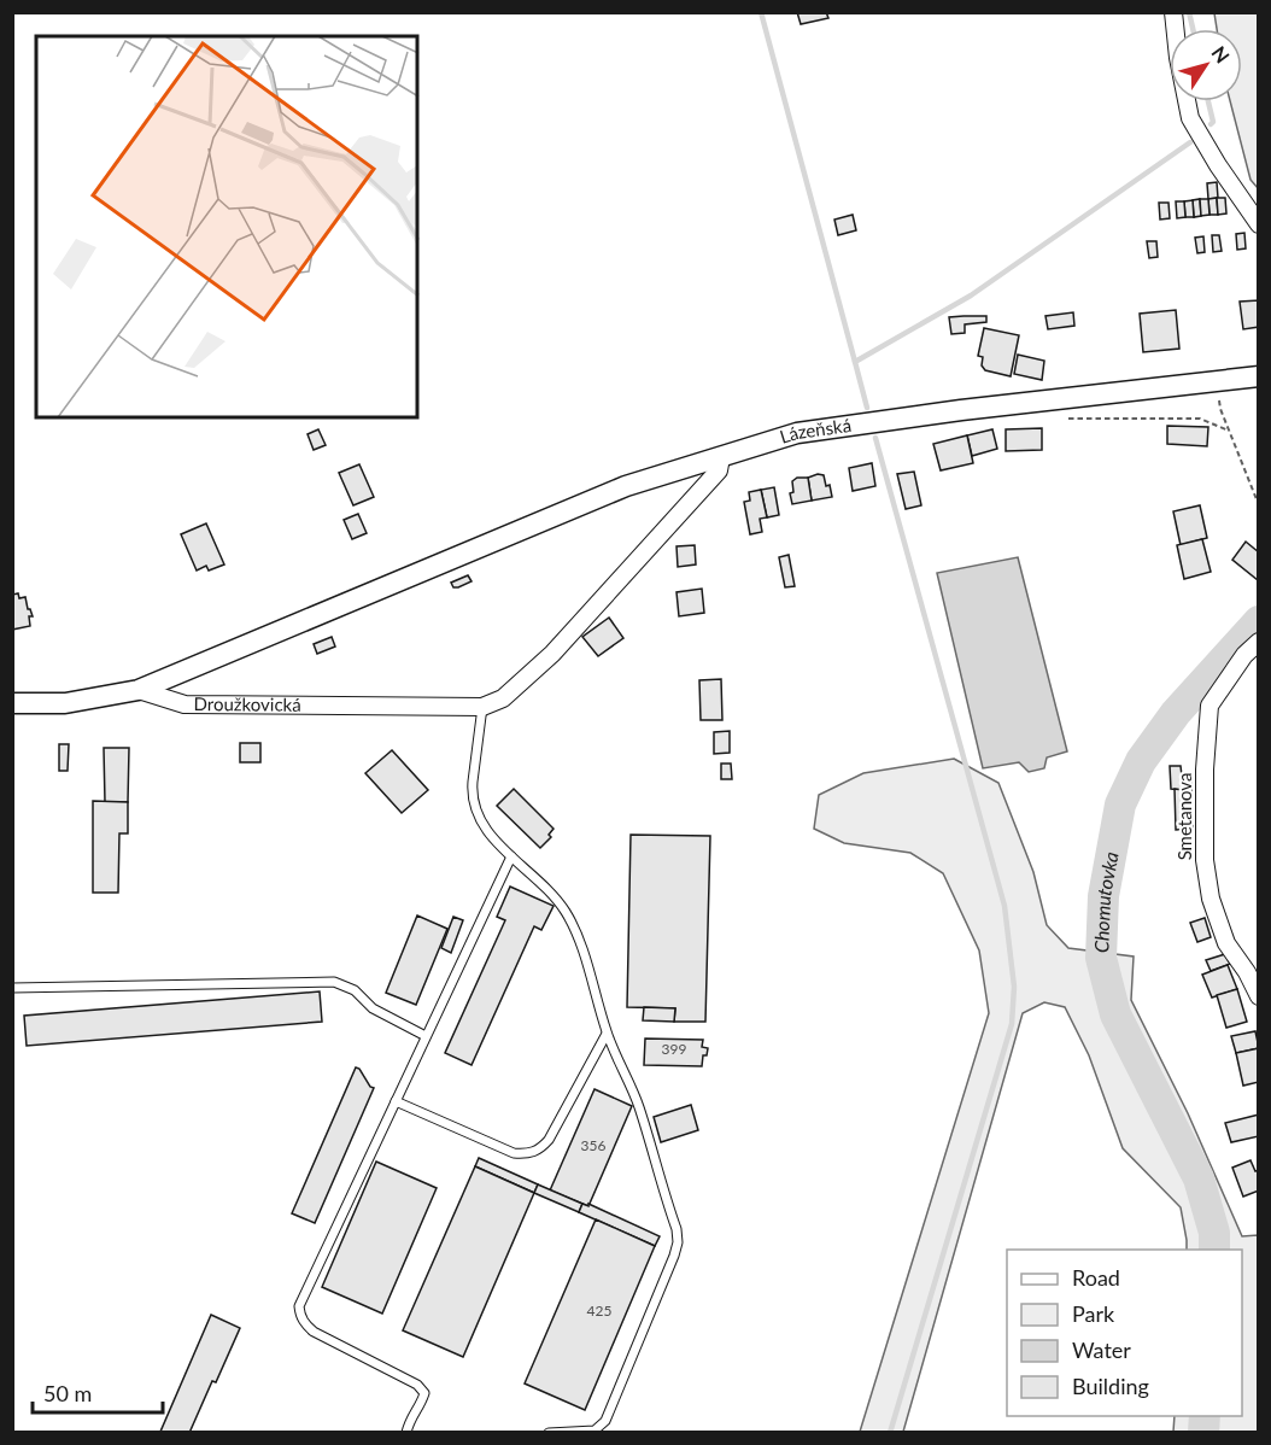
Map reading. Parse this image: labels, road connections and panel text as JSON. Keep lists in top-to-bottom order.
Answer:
{
  "streets": {
    "street": ["Lázeňská", "Droužkovická", "Smetanova"]
  },
  "crossings": [
    ["Lázeňská", "Droužkovická"]
  ],
  "water": ["Chomutovka"],
  "house_numbers": ["399", "356", "425"],
  "legend": [
    "Road",
    "Park",
    "Water",
    "Building"
  ],
  "scale_bar": "50 m",
  "north": "top right"
}
